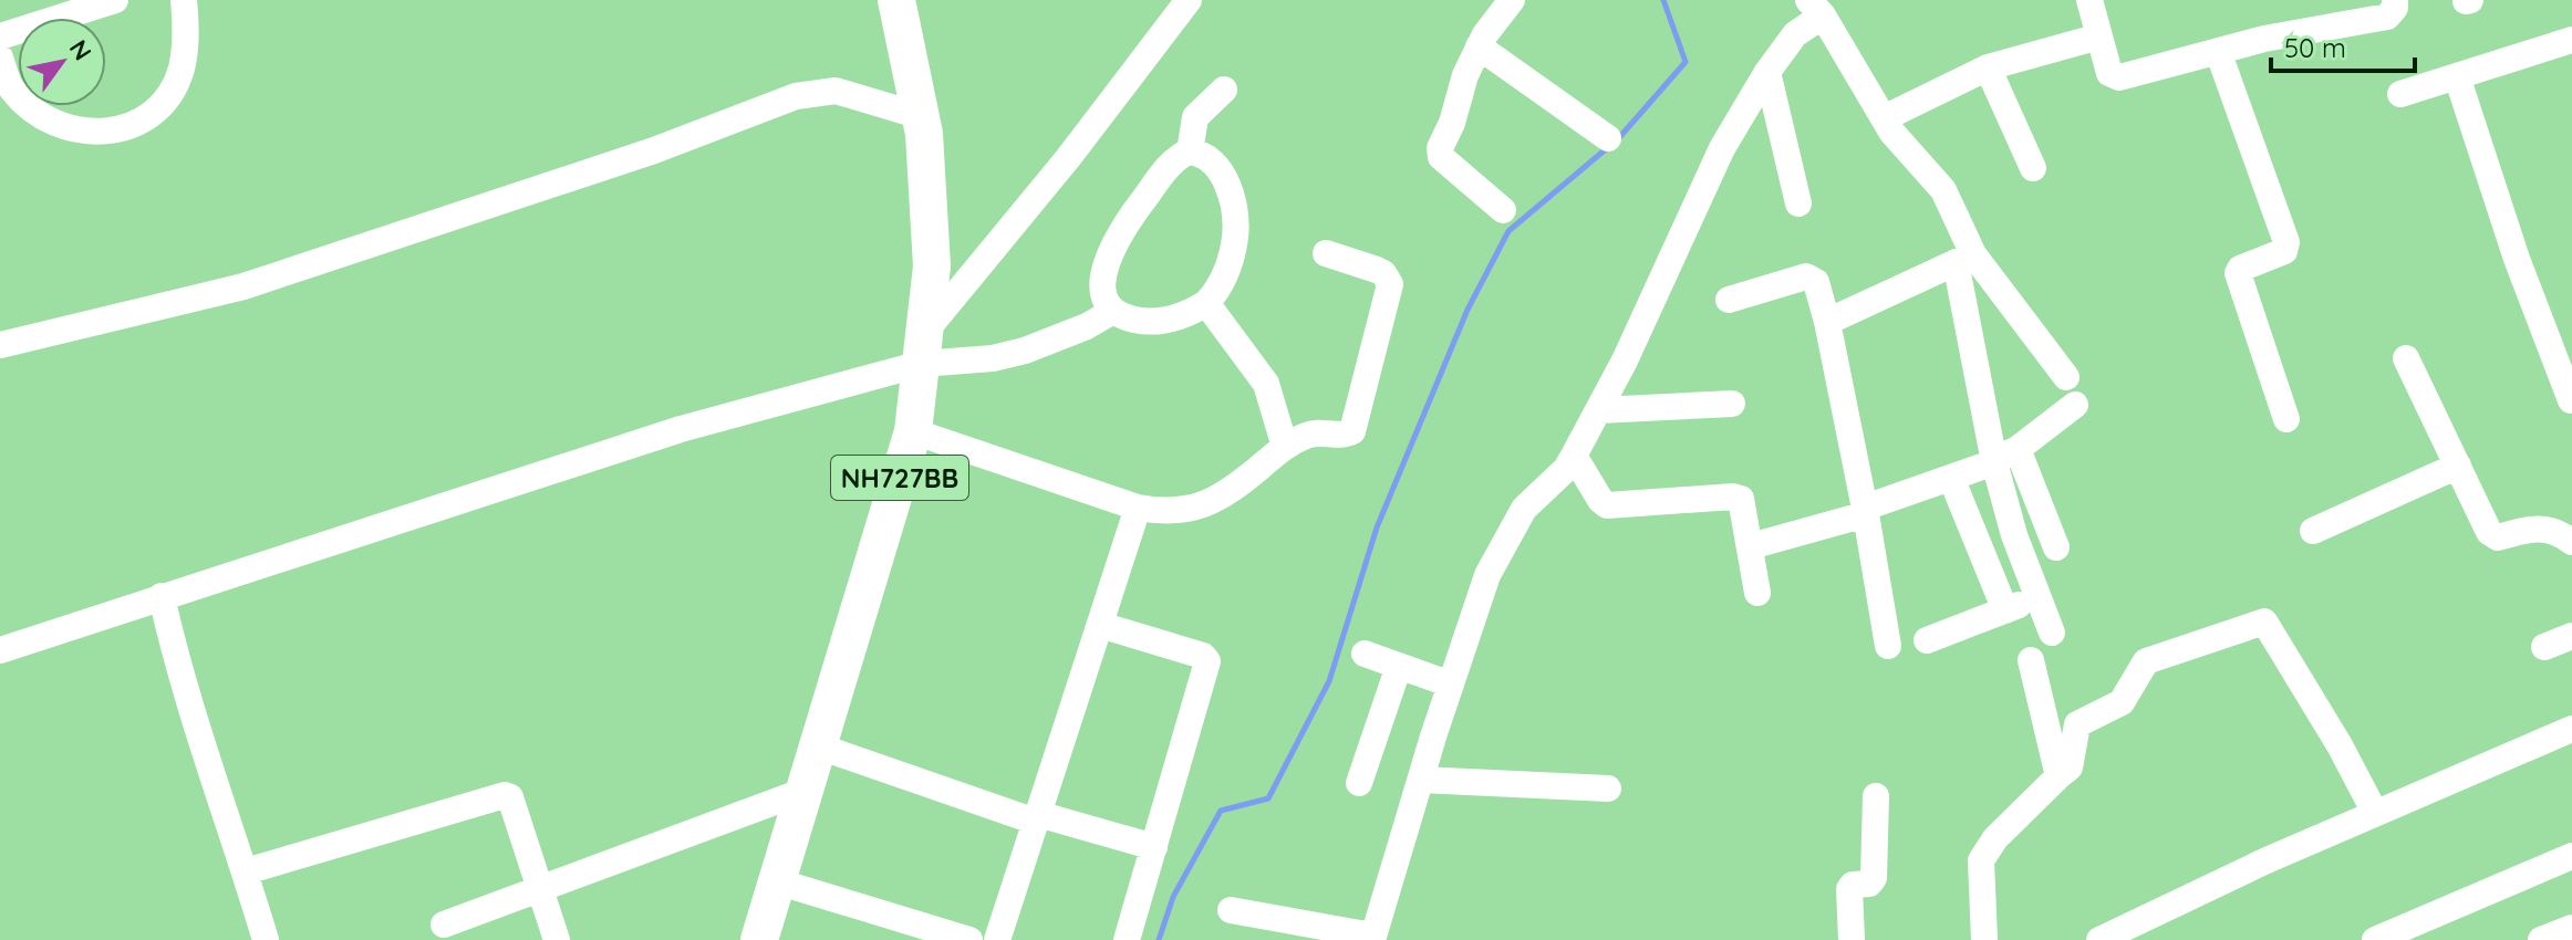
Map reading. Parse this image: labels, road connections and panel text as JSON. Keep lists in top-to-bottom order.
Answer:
{
  "streets": {
    "highway": ["NH727BB"]
  },
  "scale_bar": "50 m",
  "north": "top right"
}
